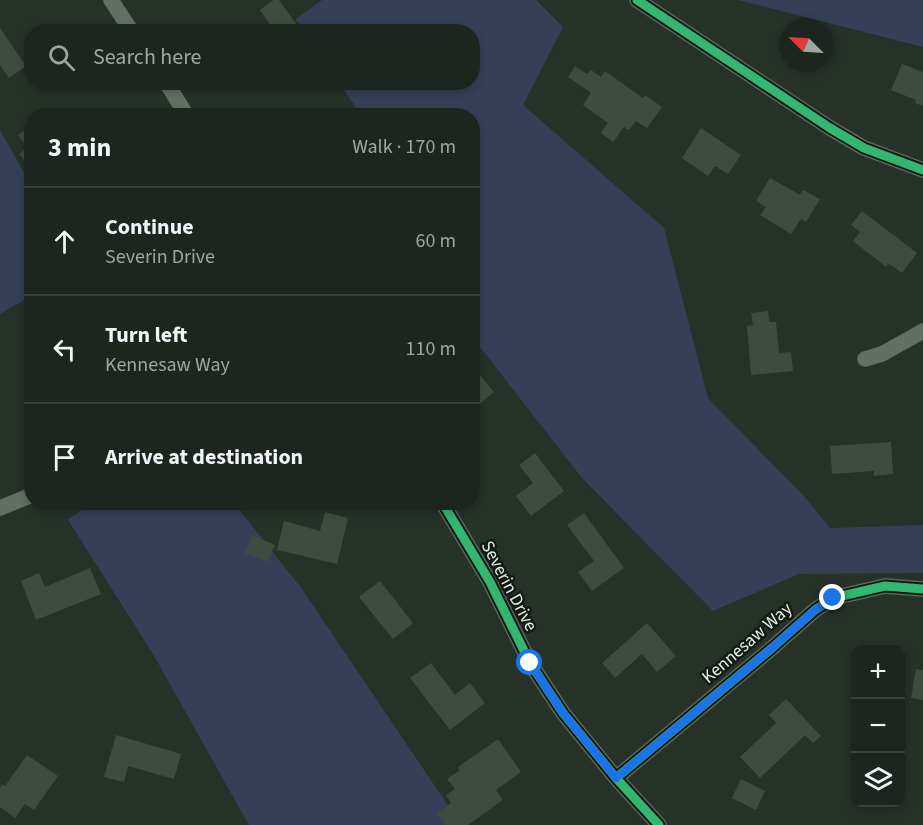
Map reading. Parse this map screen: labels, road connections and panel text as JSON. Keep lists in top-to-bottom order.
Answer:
{
  "streets": {
    "street": ["Severin Drive", "Kennesaw Way"]
  },
  "crossings": [
    ["Severin Drive", "Kennesaw Way"]
  ],
  "north": "top left",
  "page": {
    "search": "Search here",
    "heading": ["3 min", "Walk · 170 m"],
    "list": [
      ["Continue", "Severin Drive", "60 m"],
      ["Turn left", "Kennesaw Way", "110 m"],
      "Arrive at destination"
    ],
    "map_buttons": ["+", "−"]
  }
}
